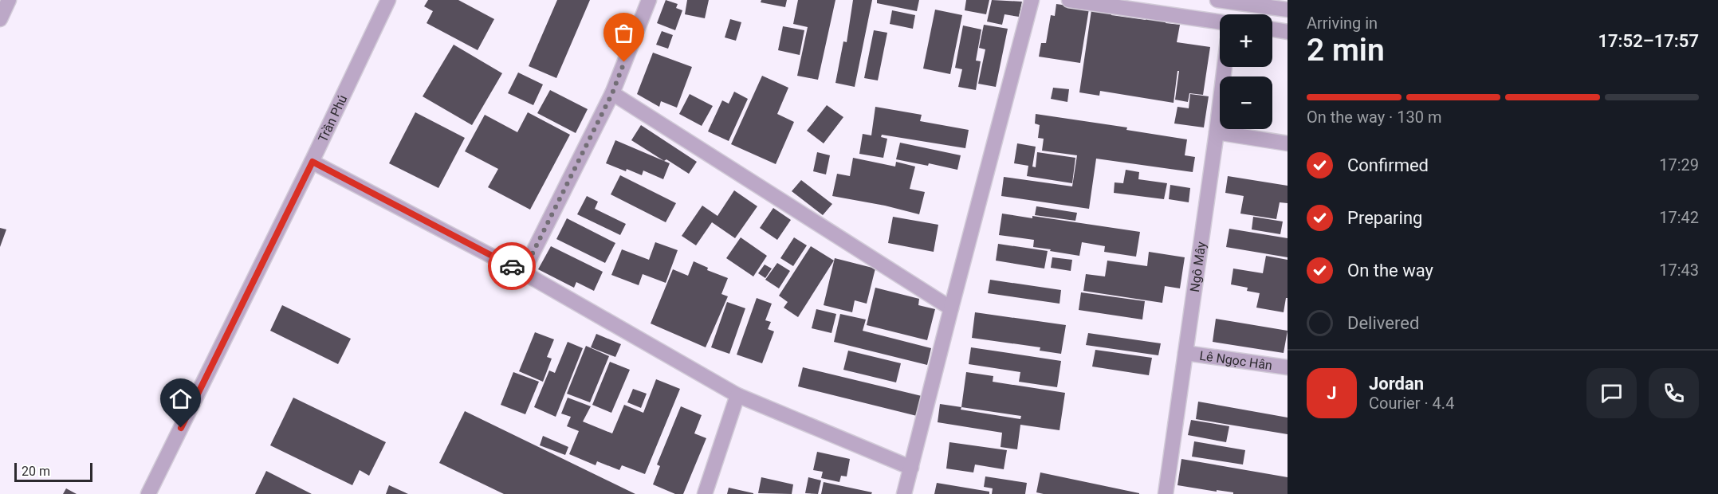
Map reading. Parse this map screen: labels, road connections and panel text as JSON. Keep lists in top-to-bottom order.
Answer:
{
  "streets": {
    "street": ["Trần Phú", "Ngô Mây", "Lê Ngọc Hân"]
  },
  "crossings": [
    ["Ngô Mây", "Lê Ngọc Hân"]
  ],
  "scale_bar": "20 m",
  "page": {
    "heading": ["2 min", "Arriving in", "17:52–17:57"],
    "panel": ["Jordan", "Courier · 4.4"],
    "map_buttons": ["+", "−"],
    "bar": "On the way · 130 m",
    "list": [
      ["Confirmed", "17:29"],
      ["Preparing", "17:42"],
      ["On the way", "17:43"],
      "Delivered"
    ],
    "round": "J",
    "scale": "20 m"
  }
}
